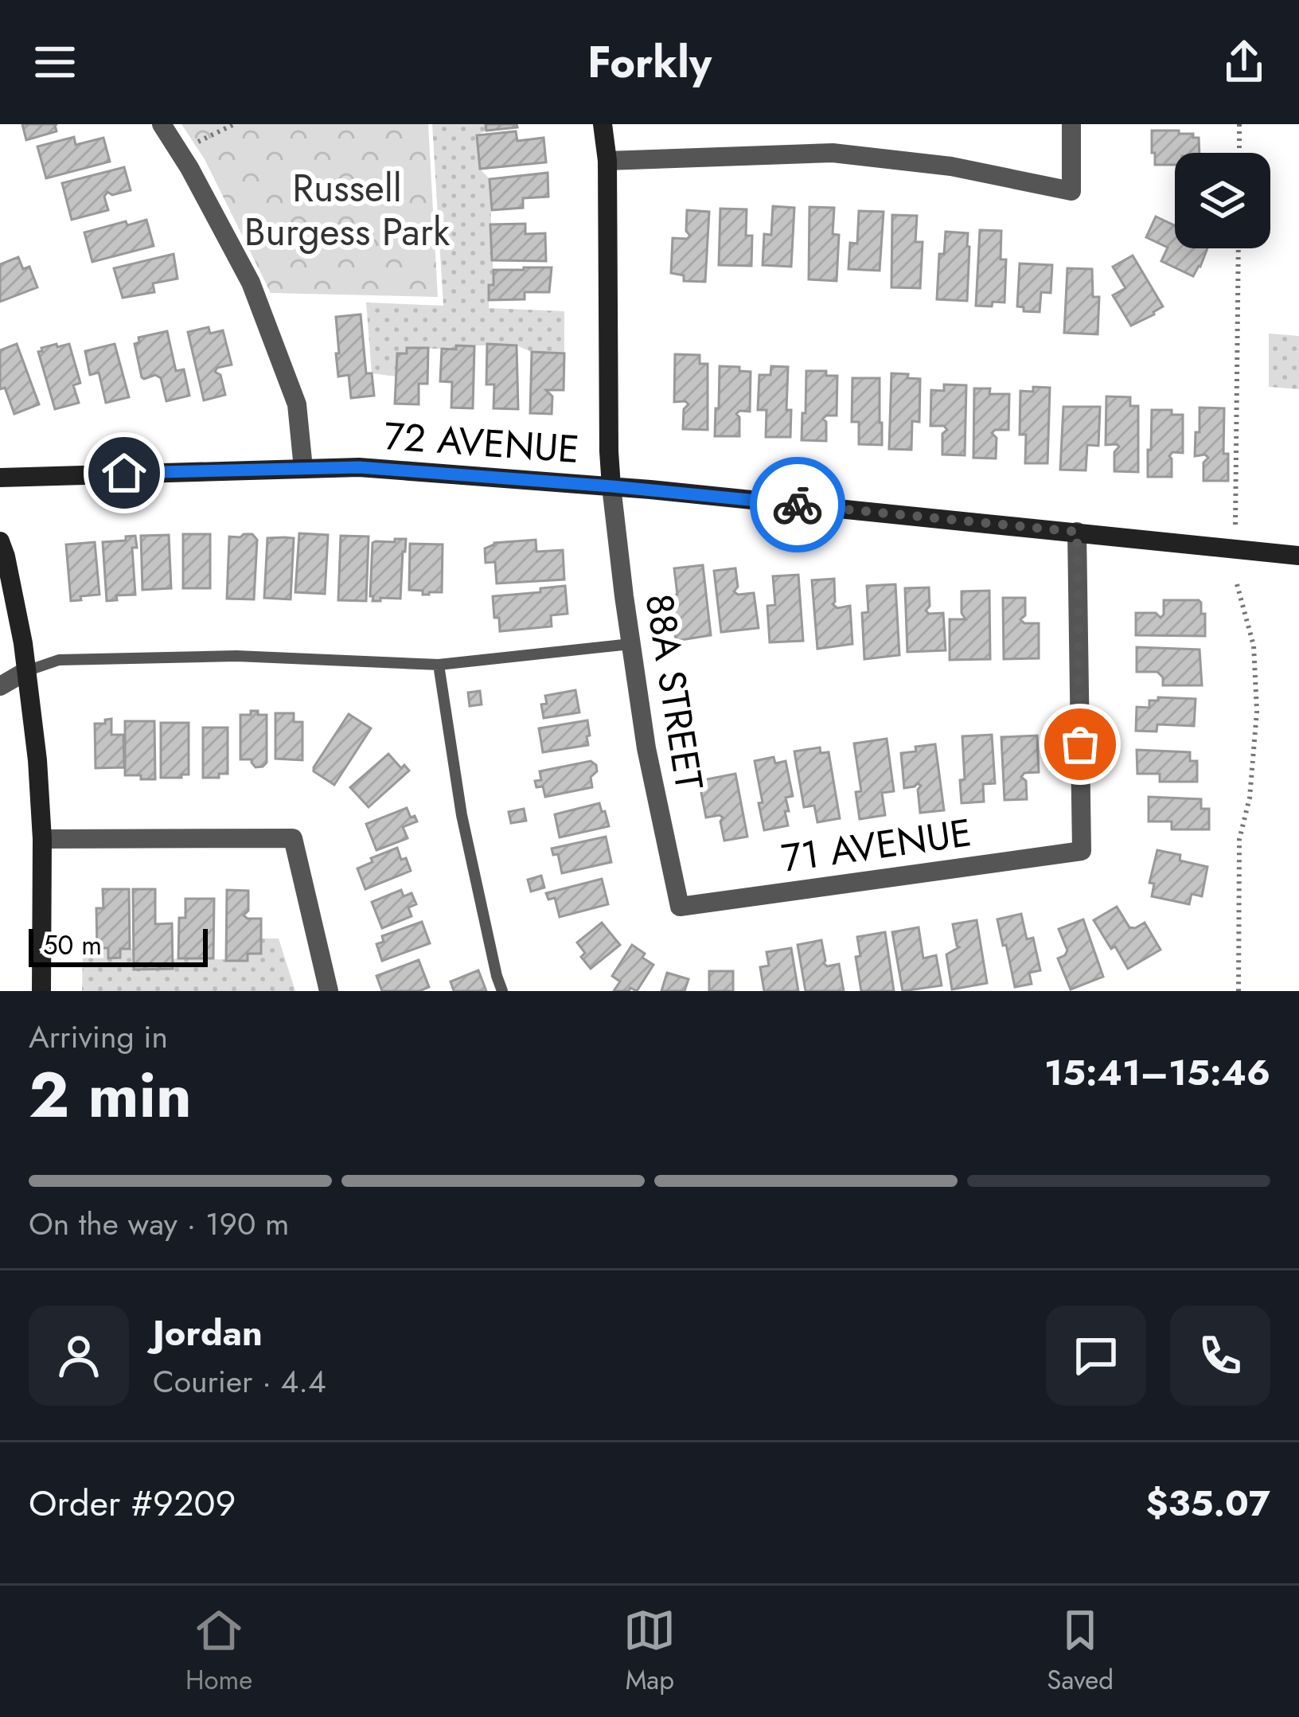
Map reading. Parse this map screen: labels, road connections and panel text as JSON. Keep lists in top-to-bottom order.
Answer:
{
  "streets": {
    "street": ["72 AVENUE", "88A STREET", "71 AVENUE"]
  },
  "crossings": [
    ["72 AVENUE", "88A STREET"],
    ["72 AVENUE", "71 AVENUE"],
    ["88A STREET", "71 AVENUE"]
  ],
  "parks": ["Russell Burgess Park"],
  "scale_bar": "50 m",
  "page": {
    "header": "Forkly",
    "scale": "50 m",
    "heading": ["2 min", "Arriving in", "15:41–15:46"],
    "panel": [
      "Jordan",
      "Courier · 4.4",
      "Order #9209",
      "$35.07"
    ],
    "bar": "On the way · 190 m",
    "tabs": ["Home", "Map", "Saved"]
  }
}
